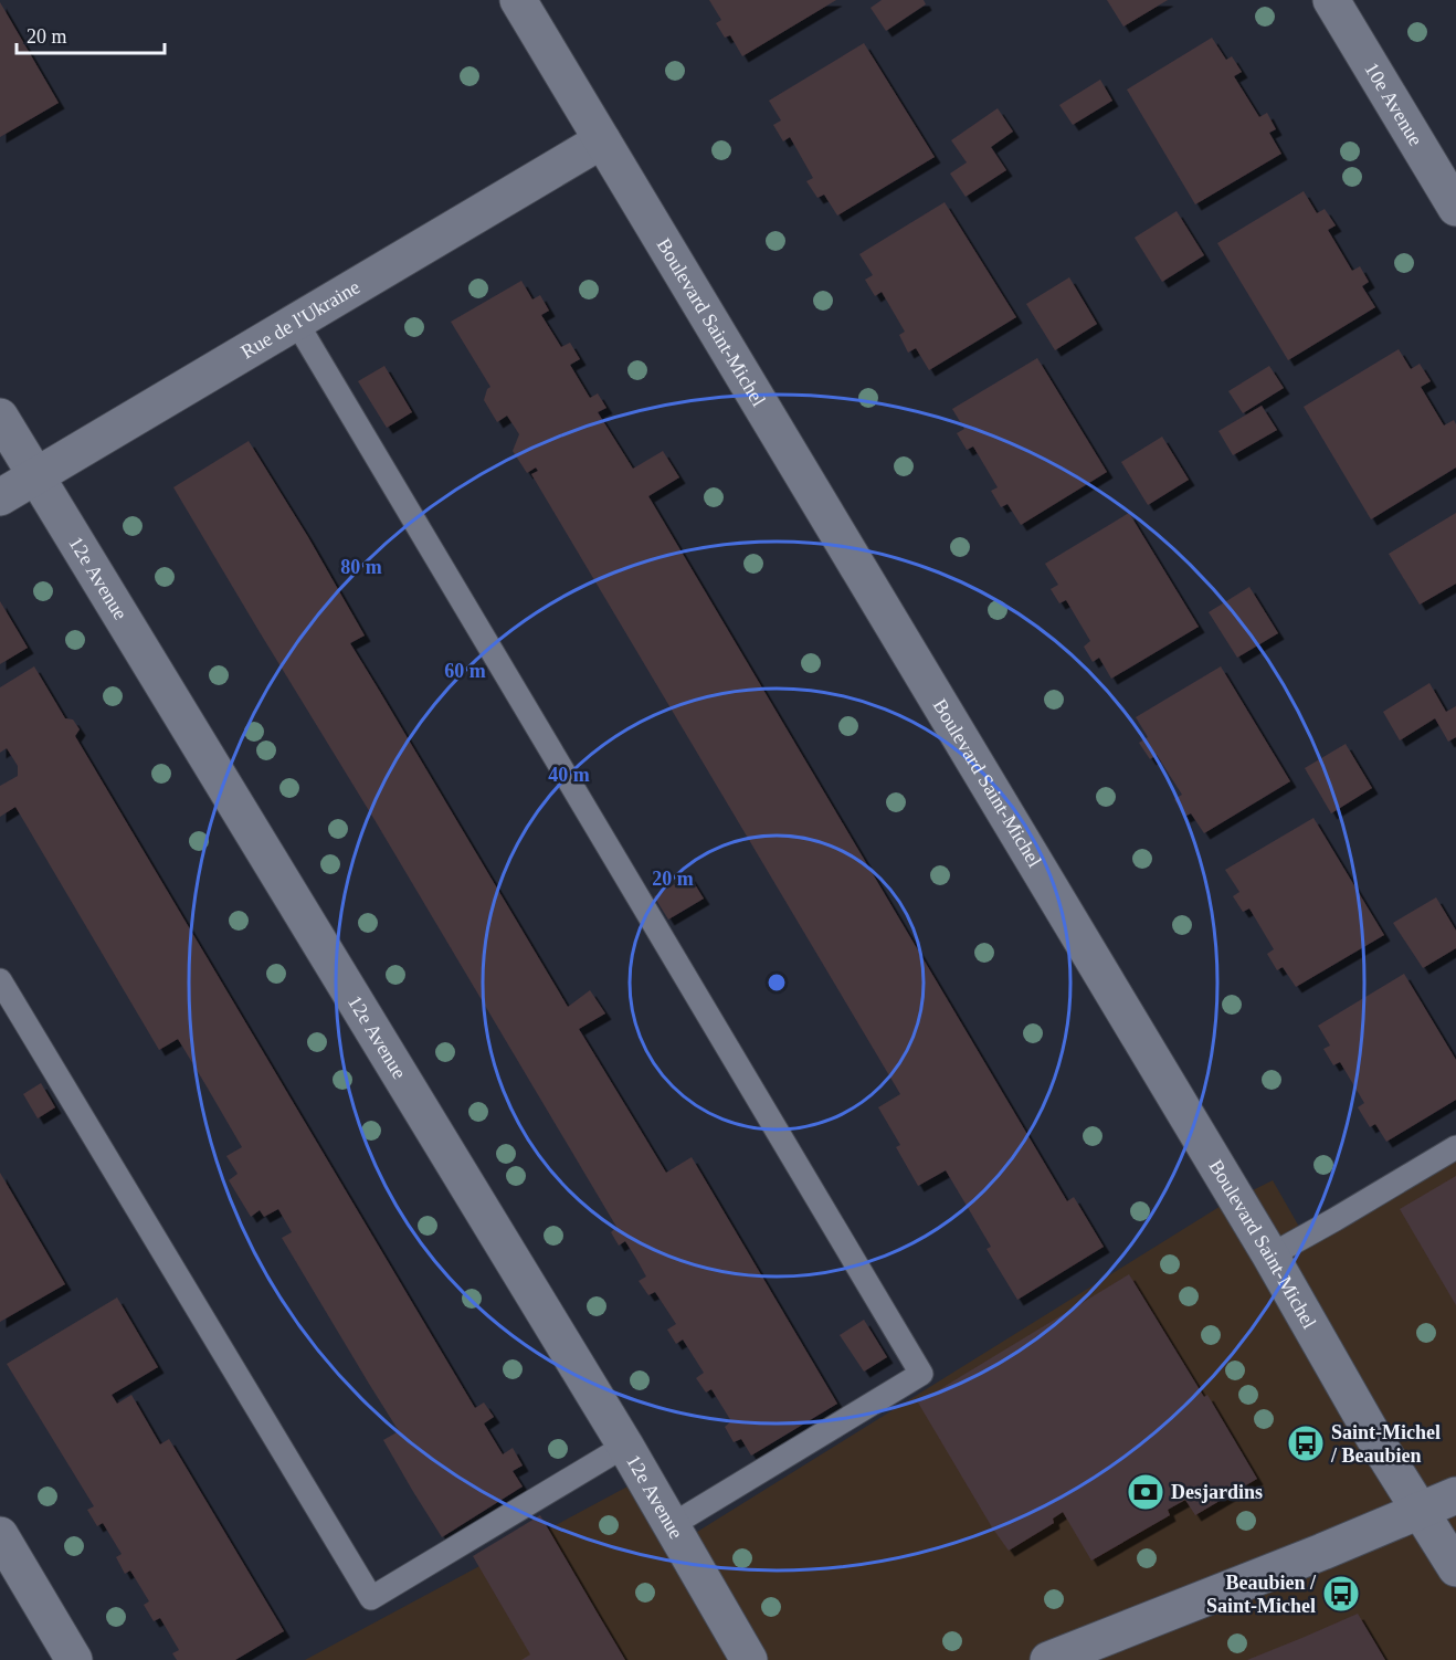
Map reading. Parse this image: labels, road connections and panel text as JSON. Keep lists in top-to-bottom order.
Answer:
{
  "streets": {
    "street": [
      "10e Avenue",
      "Rue de l'Ukraine",
      "Boulevard Saint-Michel",
      "12e Avenue"
    ]
  },
  "crossings": [
    ["Rue de l'Ukraine", "Boulevard Saint-Michel"],
    ["Rue de l'Ukraine", "12e Avenue"]
  ],
  "places": {
    "bus stop": ["Saint-Michel / Beaubien", "Beaubien / Saint-Michel"],
    "bank": ["Desjardins"]
  },
  "scale_bar": "20 m",
  "rings": [
    "80 m",
    "60 m",
    "40 m",
    "20 m"
  ]
}
